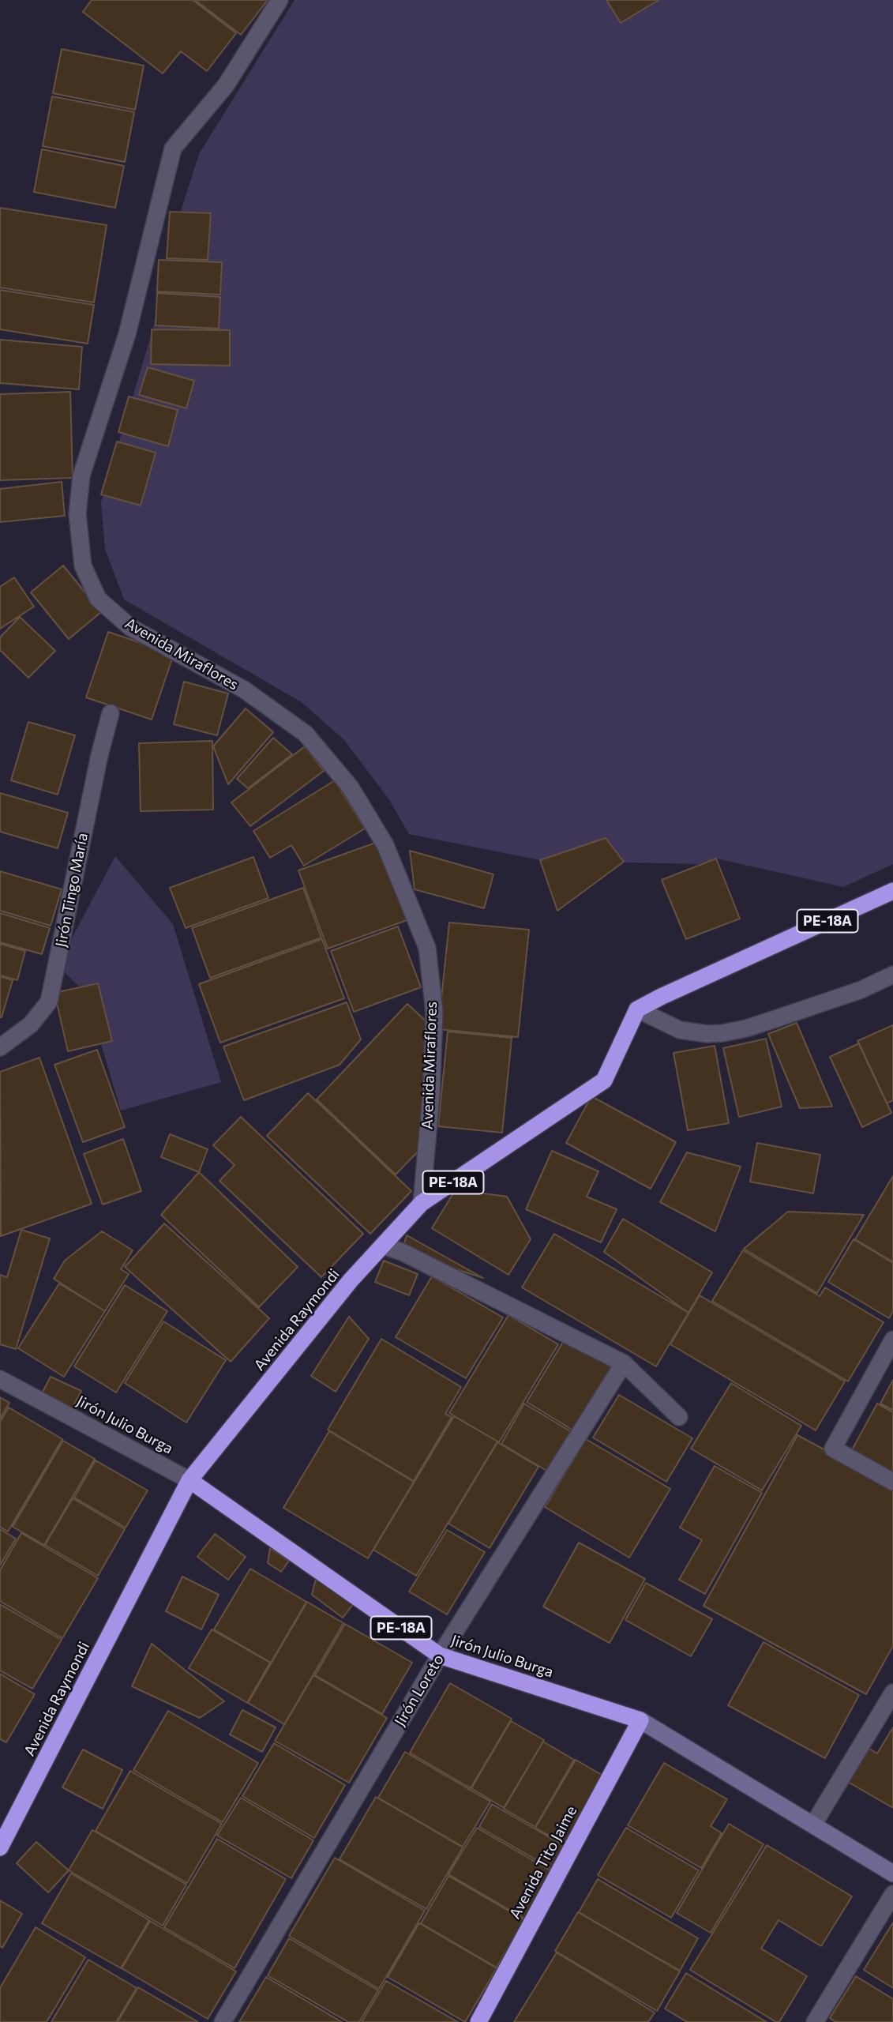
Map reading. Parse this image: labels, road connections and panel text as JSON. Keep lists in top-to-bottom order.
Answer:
{
  "streets": {
    "highway": [
      "PE-18A",
      "Avenida Raymondi",
      "Jirón Julio Burga",
      "Avenida Tito Jaime"
    ],
    "street": ["Avenida Miraflores", "Jirón Tingo María", "Jirón Loreto"]
  },
  "crossings": [
    ["Avenida Miraflores", "Avenida Raymondi"],
    ["PE-18A", "Avenida Raymondi"],
    ["Avenida Raymondi", "Jirón Julio Burga"],
    ["Jirón Julio Burga", "Jirón Loreto"],
    ["Jirón Julio Burga", "Avenida Tito Jaime"]
  ]
}
